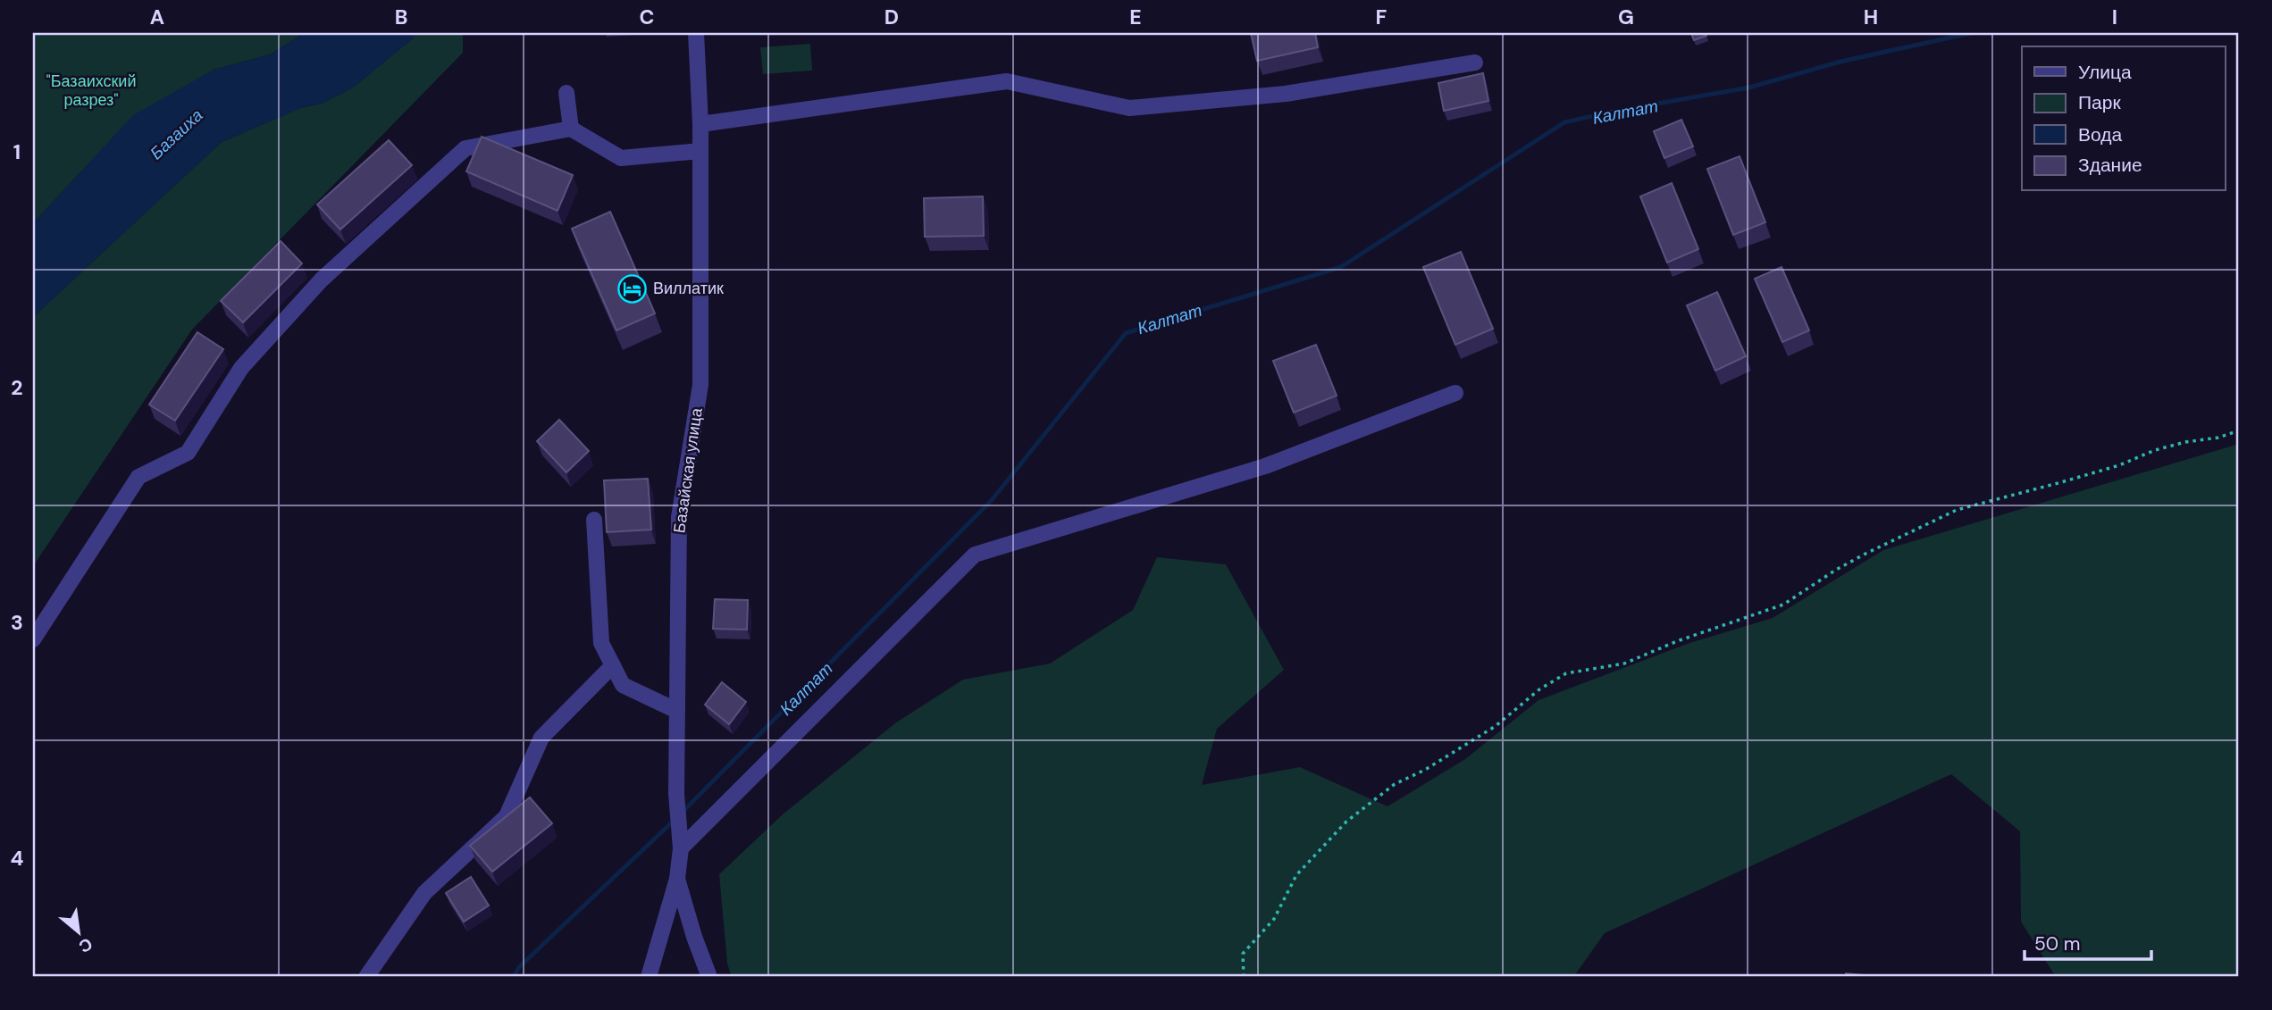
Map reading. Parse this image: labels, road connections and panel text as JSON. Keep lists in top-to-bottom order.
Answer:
{
  "streets": {
    "street": ["Базайская улица"]
  },
  "water": ["Калтат", "Базаиха"],
  "parks": ["\"Базаихский разрез\""],
  "places": {
    "hotel": ["Виллатик"]
  },
  "legend": [
    "Улица",
    "Парк",
    "Вода",
    "Здание"
  ],
  "scale_bar": "50 m",
  "north": "bottom right",
  "grid": {
    "columns": [
      "A",
      "B",
      "C",
      "D",
      "E",
      "F",
      "G",
      "H",
      "I"
    ],
    "rows": [
      "1",
      "2",
      "3",
      "4"
    ]
  }
}
